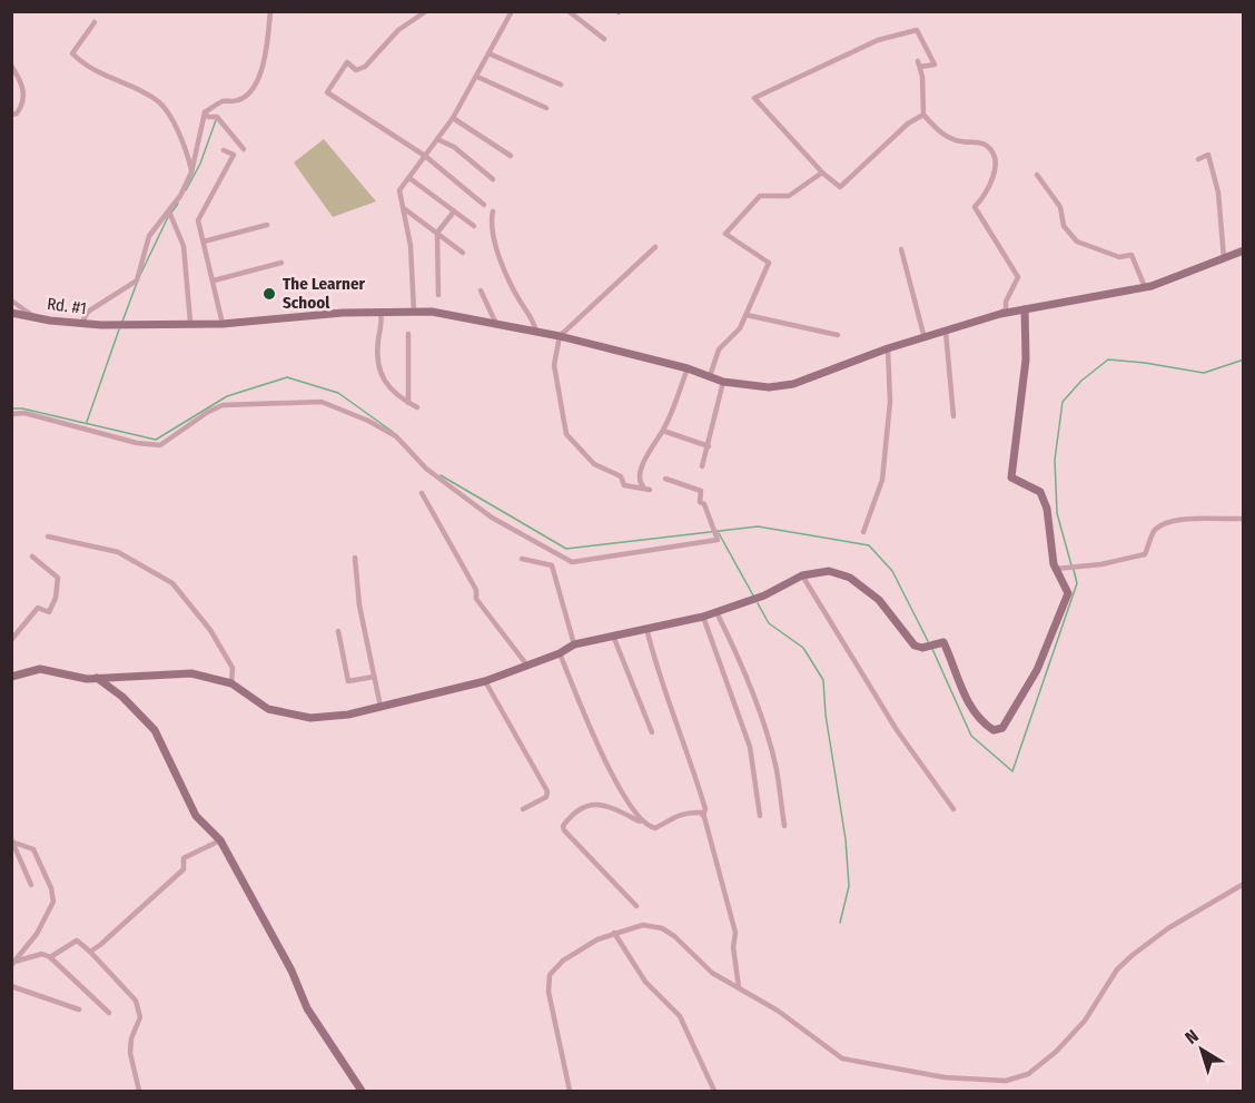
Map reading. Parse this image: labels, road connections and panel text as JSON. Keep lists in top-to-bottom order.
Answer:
{
  "streets": {
    "street": ["Rd. #1"]
  },
  "places": ["The Learner School"],
  "north": "top left"
}
